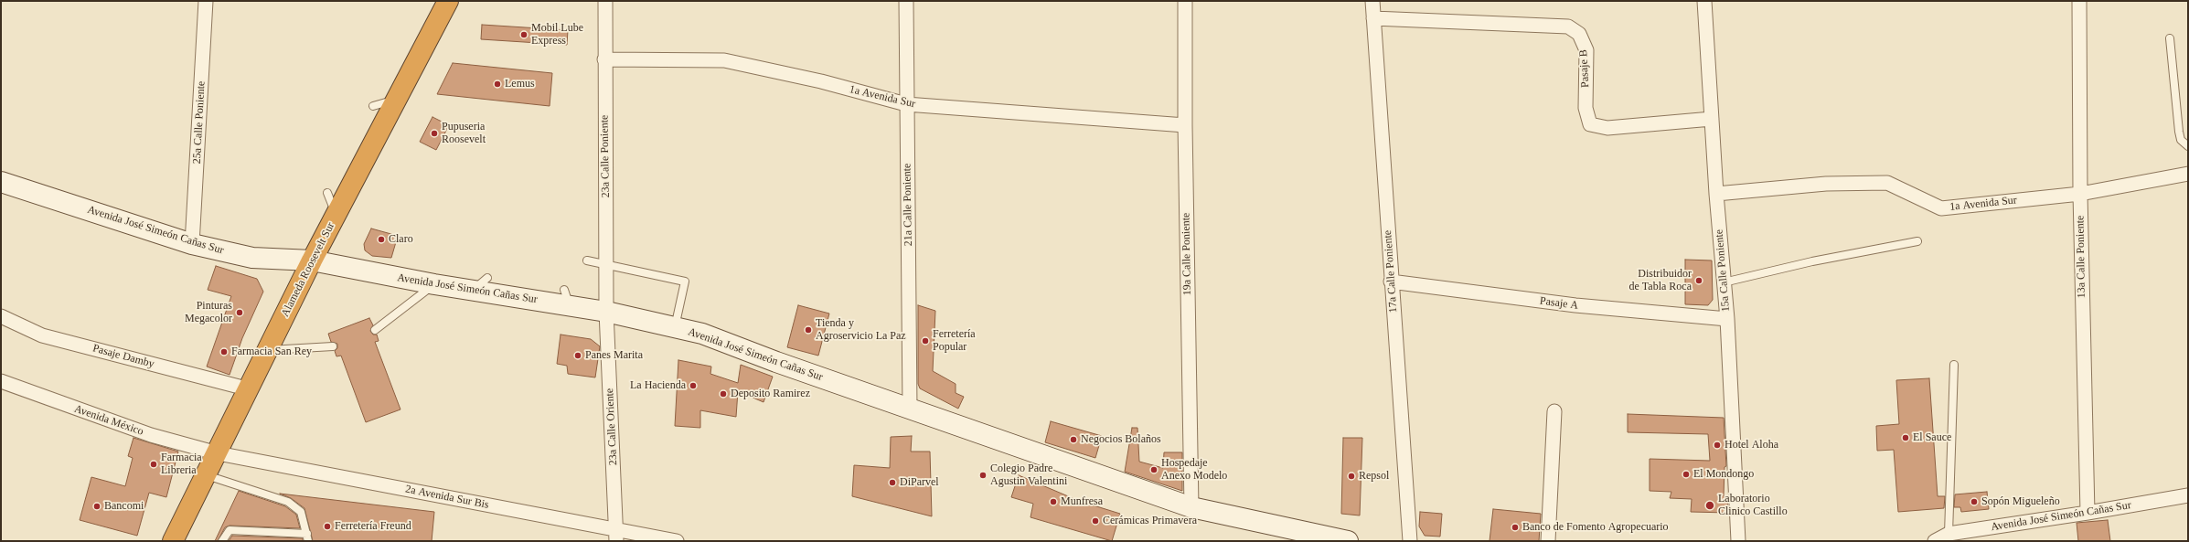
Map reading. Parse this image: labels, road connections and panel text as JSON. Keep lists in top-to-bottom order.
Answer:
{
  "streets": {
    "highway": ["Alameda Roosevelt Sur"],
    "main road": ["Avenida José Simeón Cañas Sur"],
    "street": [
      "Pasaje B",
      "1a Avenida Sur",
      "25a Calle Poniente",
      "23a Calle Poniente",
      "21a Calle Poniente",
      "19a Calle Poniente",
      "13a Calle Poniente",
      "15a Calle Poniente",
      "17a Calle Poniente",
      "Pasaje A",
      "Pasaje Damby",
      "Avenida México",
      "23a Calle Oriente",
      "2a Avenida Sur Bis"
    ]
  },
  "crossings": [
    ["Pasaje B", "15a Calle Poniente"],
    ["Pasaje B", "17a Calle Poniente"],
    ["1a Avenida Sur", "23a Calle Poniente"],
    ["1a Avenida Sur", "21a Calle Poniente"],
    ["1a Avenida Sur", "19a Calle Poniente"],
    ["1a Avenida Sur", "13a Calle Poniente"],
    ["1a Avenida Sur", "15a Calle Poniente"],
    ["25a Calle Poniente", "Avenida José Simeón Cañas Sur"],
    ["23a Calle Poniente", "Avenida José Simeón Cañas Sur"],
    ["23a Calle Poniente", "23a Calle Oriente"],
    ["21a Calle Poniente", "Avenida José Simeón Cañas Sur"],
    ["Avenida José Simeón Cañas Sur", "19a Calle Poniente"],
    ["Avenida José Simeón Cañas Sur", "13a Calle Poniente"],
    ["Avenida José Simeón Cañas Sur", "Alameda Roosevelt Sur"],
    ["Avenida José Simeón Cañas Sur", "23a Calle Oriente"],
    ["Alameda Roosevelt Sur", "Pasaje Damby"],
    ["Alameda Roosevelt Sur", "Avenida México"],
    ["Alameda Roosevelt Sur", "2a Avenida Sur Bis"],
    ["15a Calle Poniente", "Pasaje A"],
    ["17a Calle Poniente", "Pasaje A"],
    ["Avenida México", "2a Avenida Sur Bis"],
    ["23a Calle Oriente", "2a Avenida Sur Bis"]
  ],
  "places": [
    "Mobil Lube Express",
    "Lemus",
    "Pupuseria Roosevelt",
    "Claro",
    "Distribuidor de Tabla Roca",
    "Pinturas Megacolor",
    "Tienda y Agroservicio La Paz",
    "Ferretería Popular",
    "Farmacia San Rey",
    "Panes Marita",
    "La Hacienda",
    "Deposito Ramirez",
    "El Sauce",
    "Negocios Bolaños",
    "Hotel Aloha",
    "Farmacia Libreria",
    "Hospedaje Anexo Modelo",
    "El Mondongo",
    "Colegio Padre Agustin Valentini",
    "Repsol",
    "DiParvel",
    "Munfresa",
    "Sopón Migueleño",
    "Laboratorio Clinico Castillo",
    "Bancomi",
    "Cerámicas Primavera",
    "Ferretería Freund",
    "Banco de Fomento Agropecuario"
  ]
}
